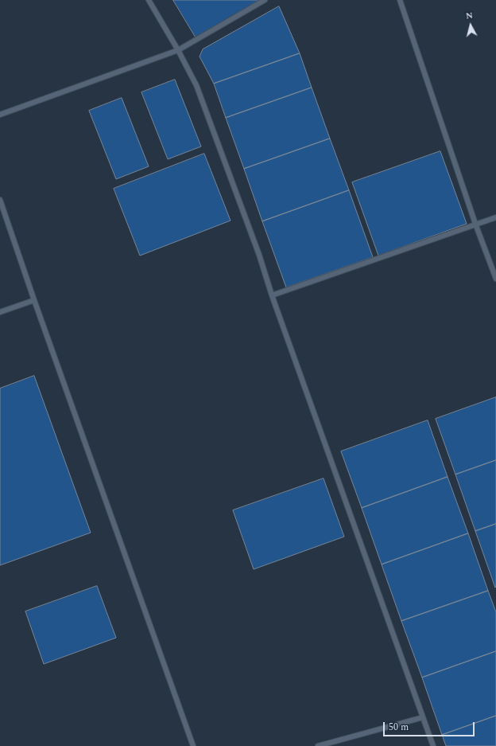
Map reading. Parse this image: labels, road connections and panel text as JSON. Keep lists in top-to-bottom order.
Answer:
{
  "scale_bar": "50 m",
  "north": "top"
}
